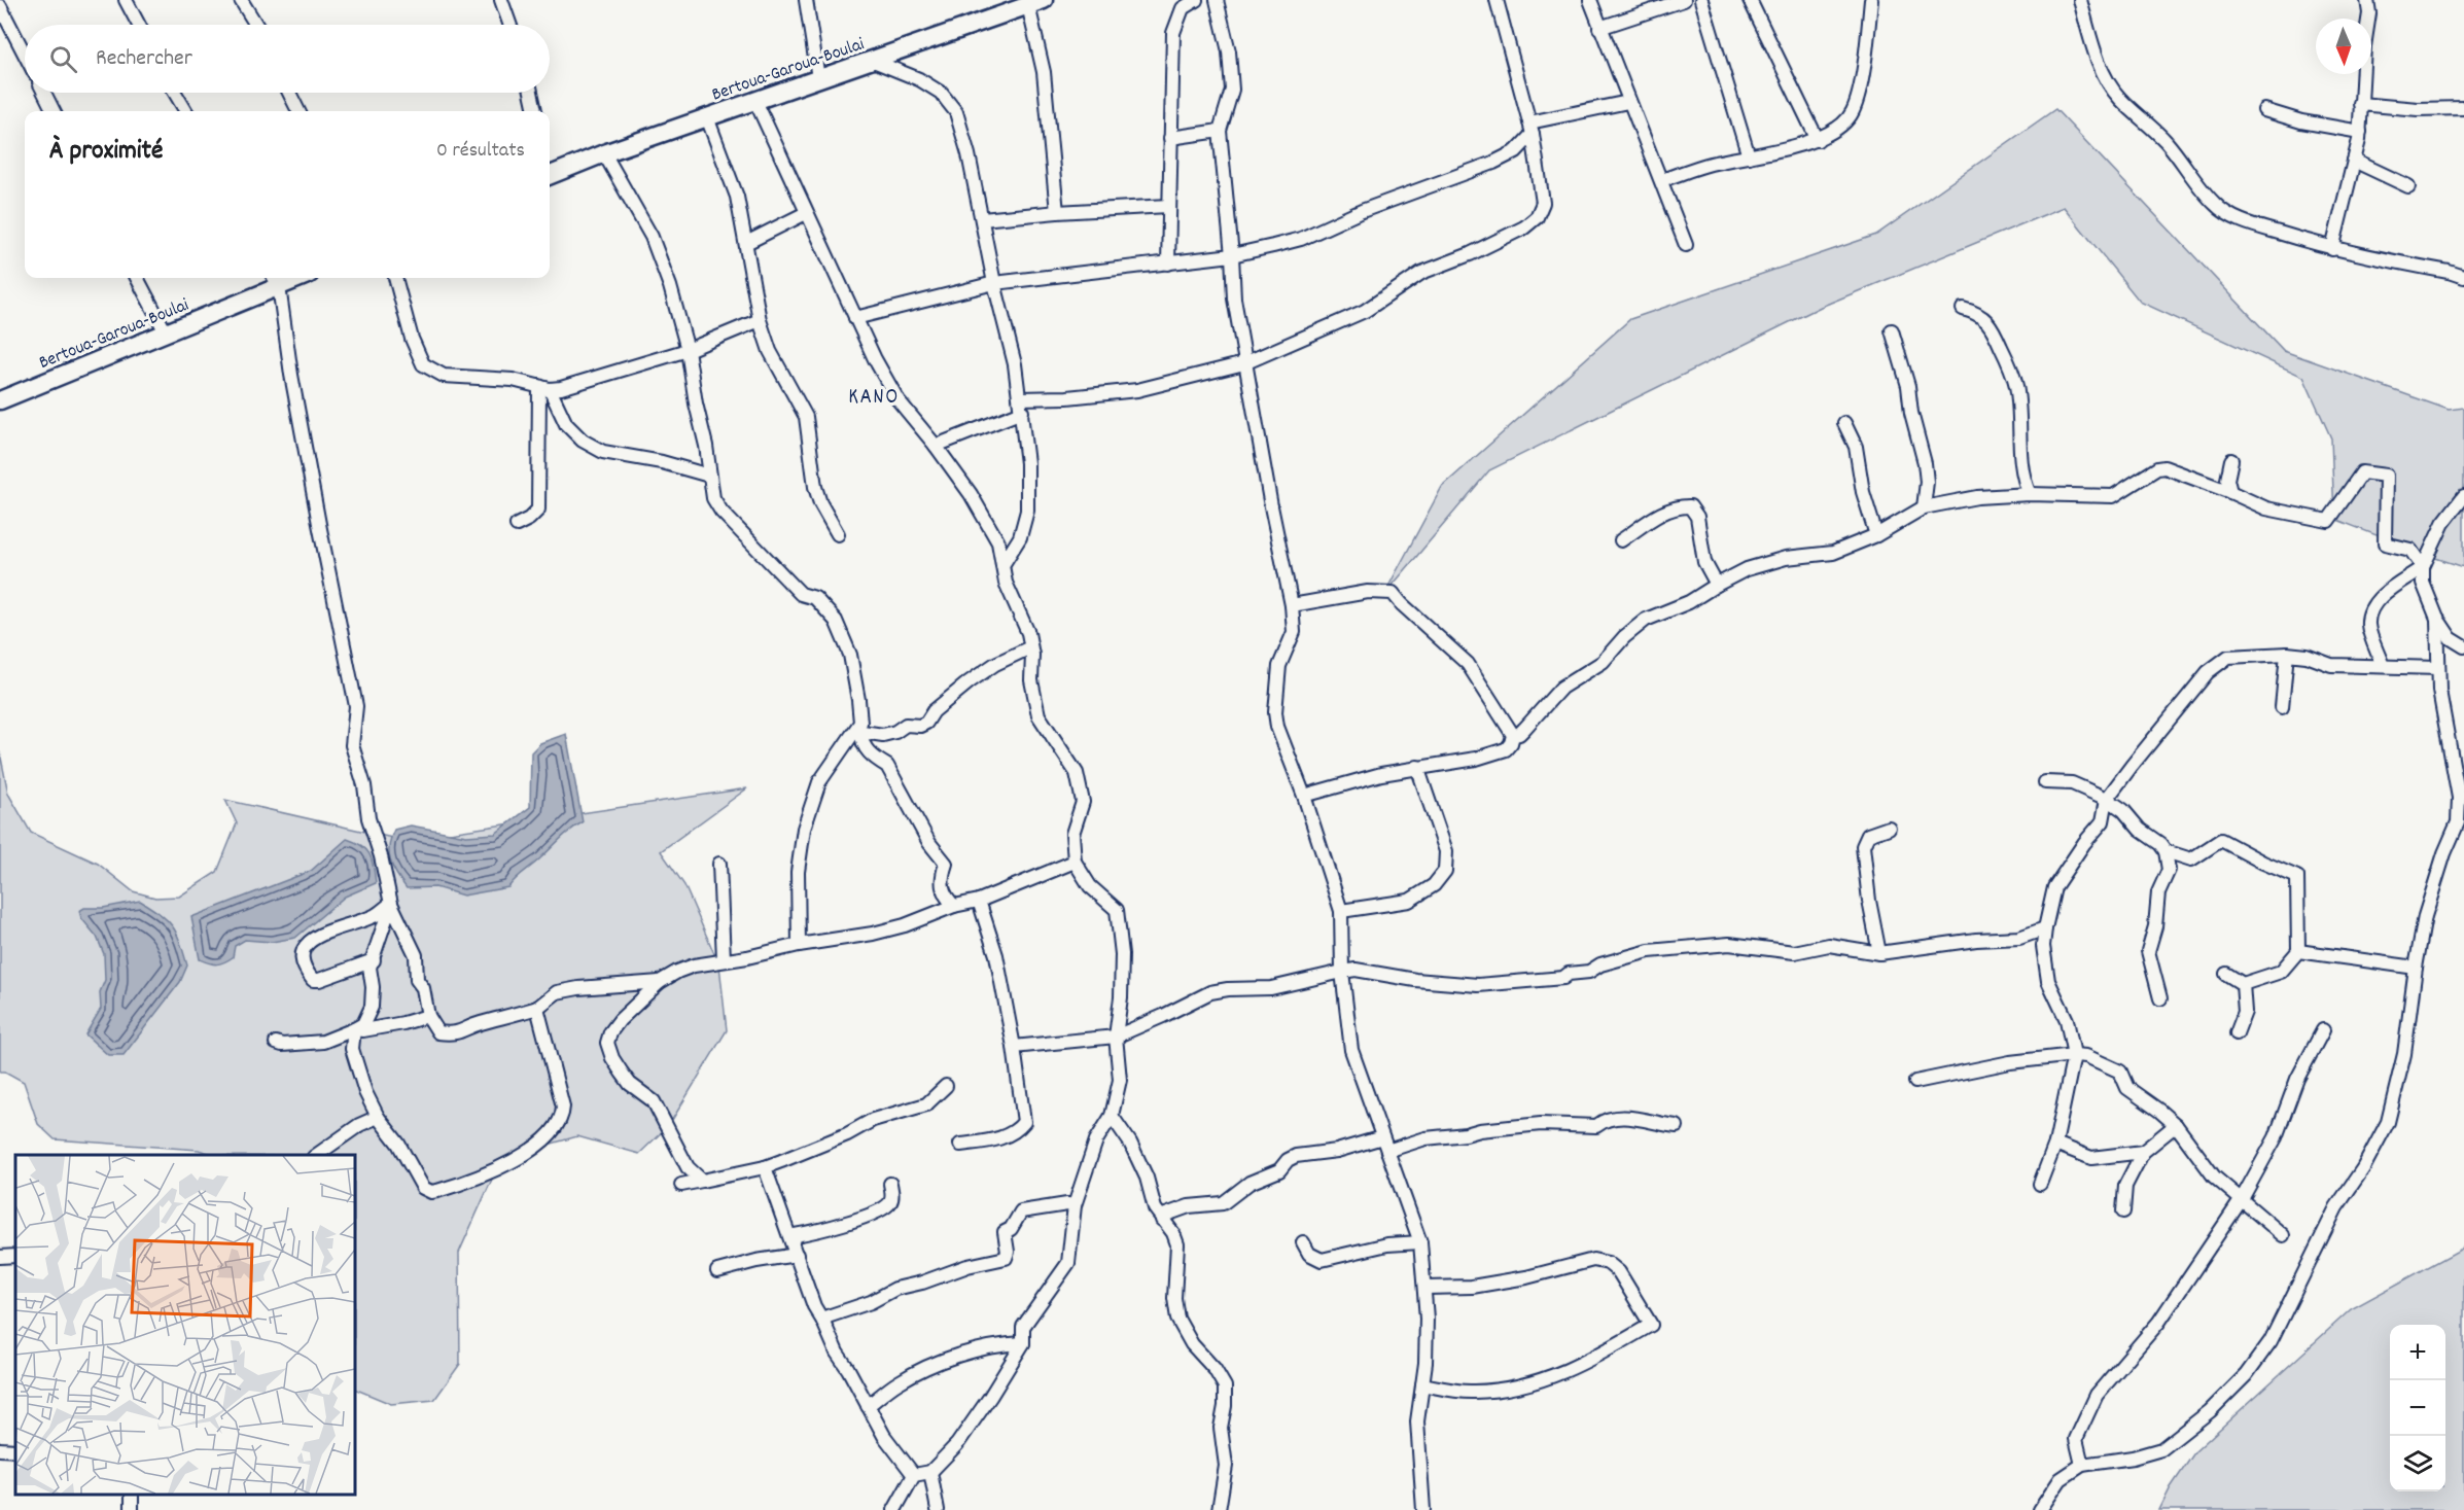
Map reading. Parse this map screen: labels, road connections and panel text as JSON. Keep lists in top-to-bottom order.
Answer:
{
  "streets": {
    "highway": ["Bertoua-Garoua-Boulai"]
  },
  "districts": ["KANO"],
  "north": "bottom",
  "page": {
    "search": "Rechercher",
    "heading": ["À proximité", "0 résultats"],
    "map_buttons": ["+", "−"]
  }
}
